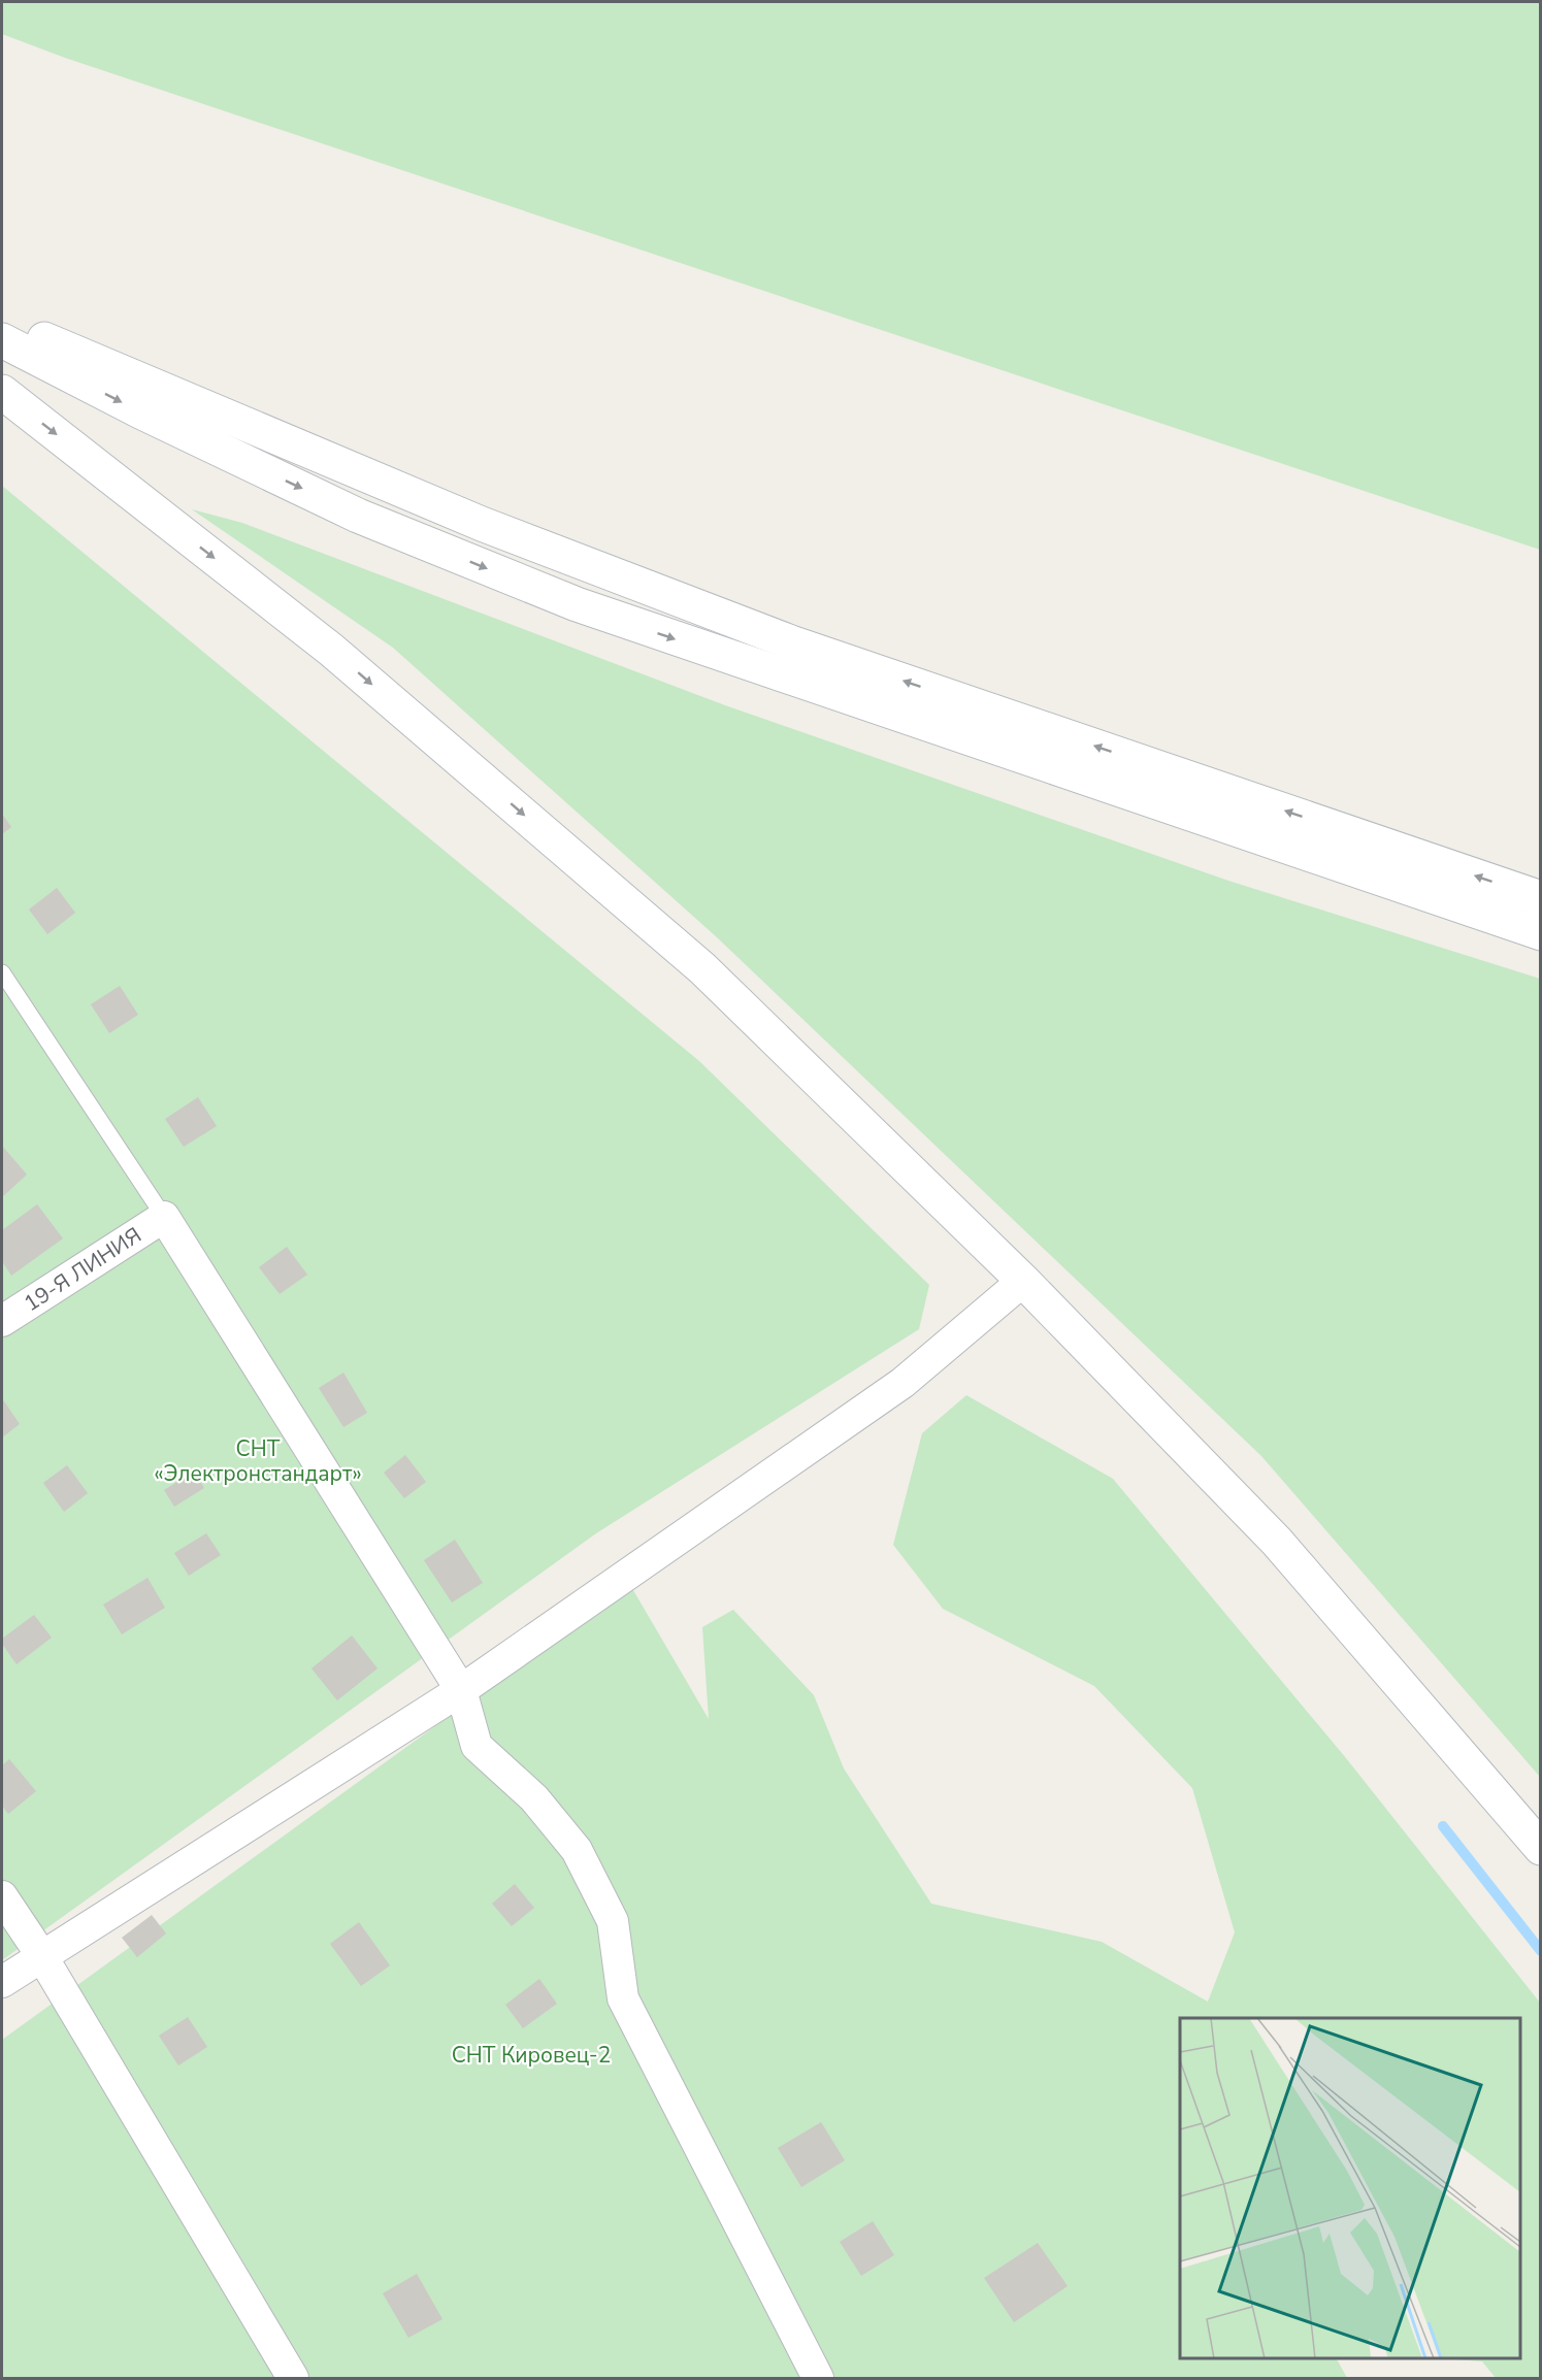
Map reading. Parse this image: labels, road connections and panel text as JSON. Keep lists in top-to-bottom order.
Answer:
{
  "streets": {
    "street": ["19-Я ЛИНИЯ"]
  },
  "parks": ["СНТ «Электронстандарт»", "СНТ Кировец-2"]
}
